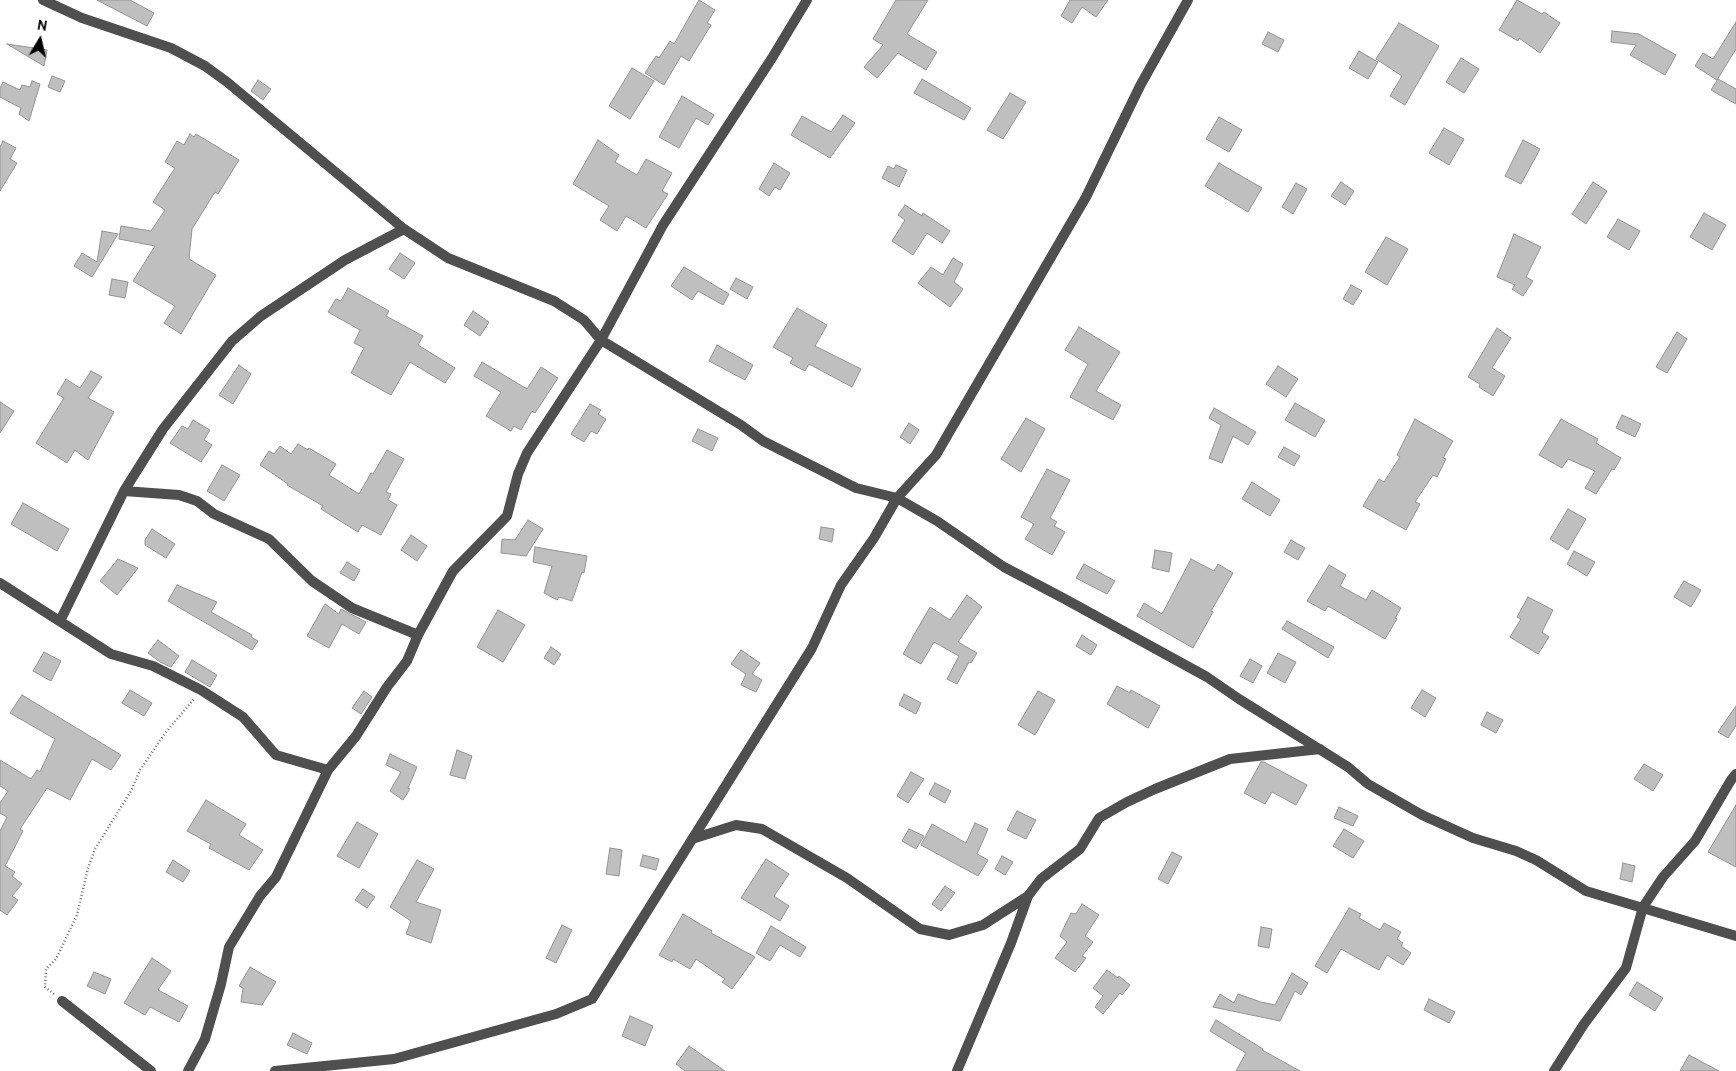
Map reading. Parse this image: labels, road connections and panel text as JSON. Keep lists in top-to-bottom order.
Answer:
{
  "north": "top"
}
